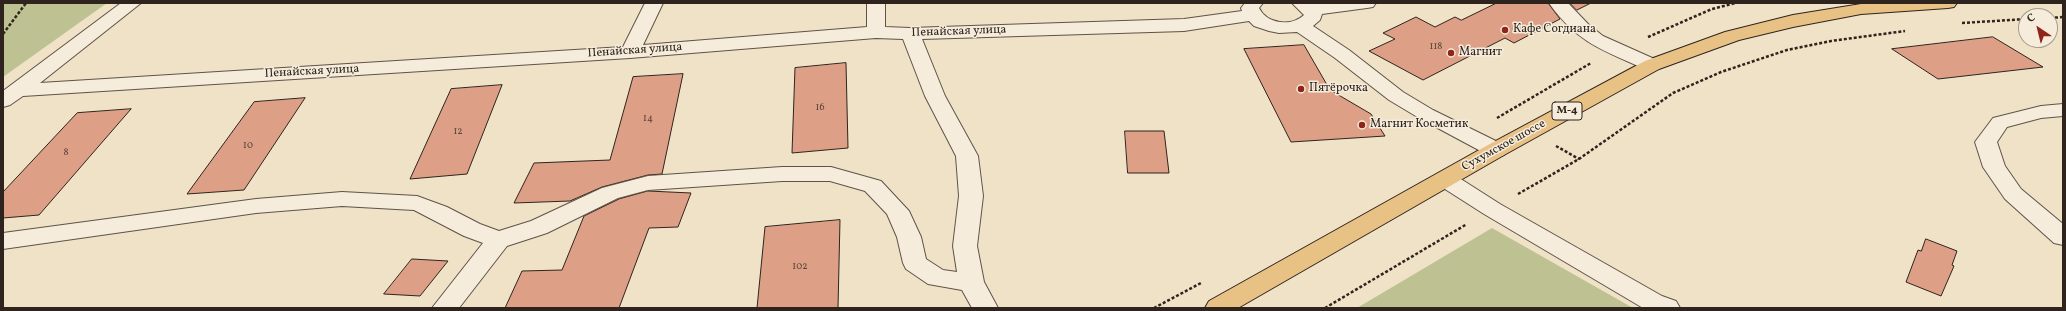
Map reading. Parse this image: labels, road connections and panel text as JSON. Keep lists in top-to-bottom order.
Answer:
{
  "streets": {
    "highway": ["М-4", "Сухумское шоссе"],
    "street": ["Пенайская улица"]
  },
  "places": [
    "Кафе Согдиана",
    "Магнит",
    "Пятёрочка",
    "Магнит Косметик"
  ],
  "house_numbers": [
    "118",
    "16",
    "14",
    "12",
    "10",
    "8",
    "102"
  ],
  "north": "top left"
}
